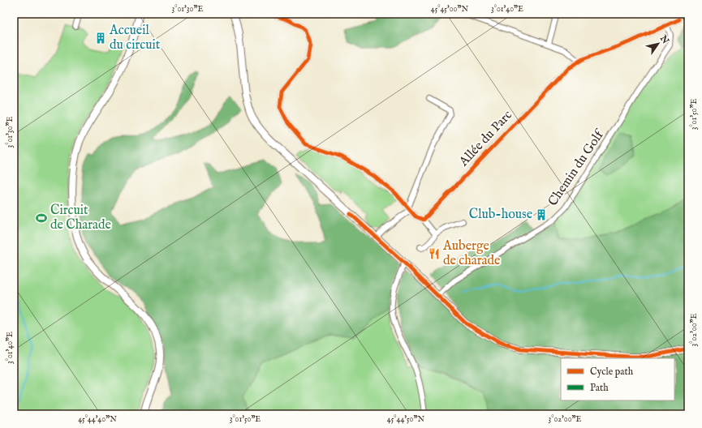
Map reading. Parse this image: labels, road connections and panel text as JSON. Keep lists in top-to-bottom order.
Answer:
{
  "streets": {
    "street": ["Allée du Parc", "Chemin du Golf"]
  },
  "crossings": [
    ["Allée du Parc", "Chemin du Golf"]
  ],
  "places": {
    "building": ["Accueil du circuit", "Club-house"],
    "sports": ["Circuit de Charade"],
    "restaurant": ["Auberge de charade"]
  },
  "legend": ["Cycle path", "Path"],
  "north": "top right",
  "coordinates": [
    "3°01'30\"E",
    "45°45'00\"N",
    "3°01'40\"E",
    "3°01'50\"E",
    "3°02'00\"E",
    "45°44'40\"N",
    "45°44'50\"N"
  ]
}
